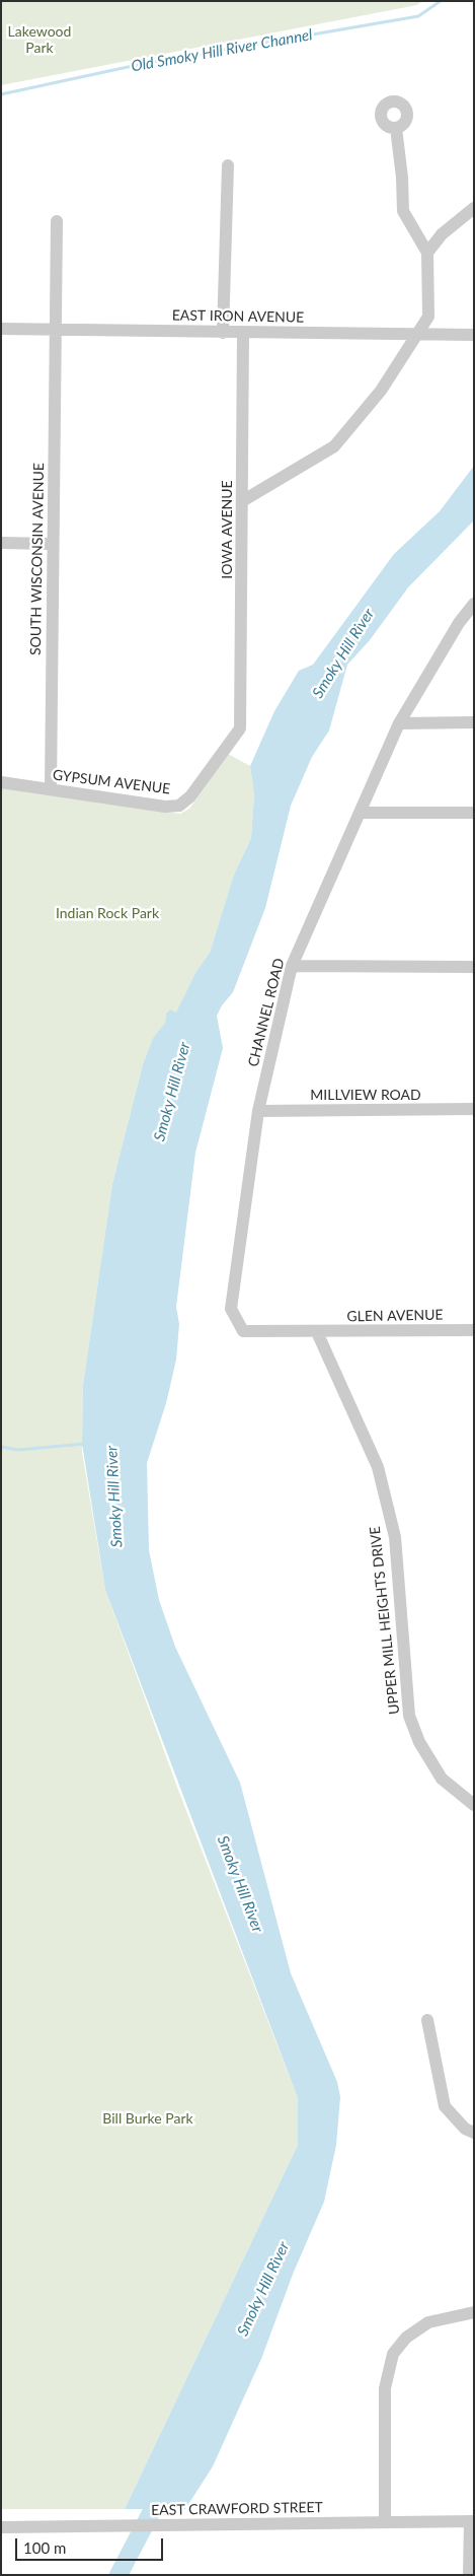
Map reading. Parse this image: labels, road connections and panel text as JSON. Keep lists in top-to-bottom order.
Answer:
{
  "streets": {
    "street": [
      "EAST IRON AVENUE",
      "IOWA AVENUE",
      "SOUTH WISCONSIN AVENUE",
      "GYPSUM AVENUE",
      "CHANNEL ROAD",
      "MILLVIEW ROAD",
      "GLEN AVENUE",
      "UPPER MILL HEIGHTS DRIVE",
      "EAST CRAWFORD STREET"
    ]
  },
  "crossings": [
    ["EAST IRON AVENUE", "IOWA AVENUE"],
    ["EAST IRON AVENUE", "SOUTH WISCONSIN AVENUE"],
    ["IOWA AVENUE", "GYPSUM AVENUE"],
    ["SOUTH WISCONSIN AVENUE", "GYPSUM AVENUE"],
    ["CHANNEL ROAD", "MILLVIEW ROAD"],
    ["CHANNEL ROAD", "GLEN AVENUE"],
    ["CHANNEL ROAD", "UPPER MILL HEIGHTS DRIVE"],
    ["GLEN AVENUE", "UPPER MILL HEIGHTS DRIVE"]
  ],
  "water": ["Old Smoky Hill River Channel", "Smoky Hill River"],
  "parks": ["Lakewood Park", "Indian Rock Park", "Bill Burke Park"],
  "scale_bar": "100 m"
}
